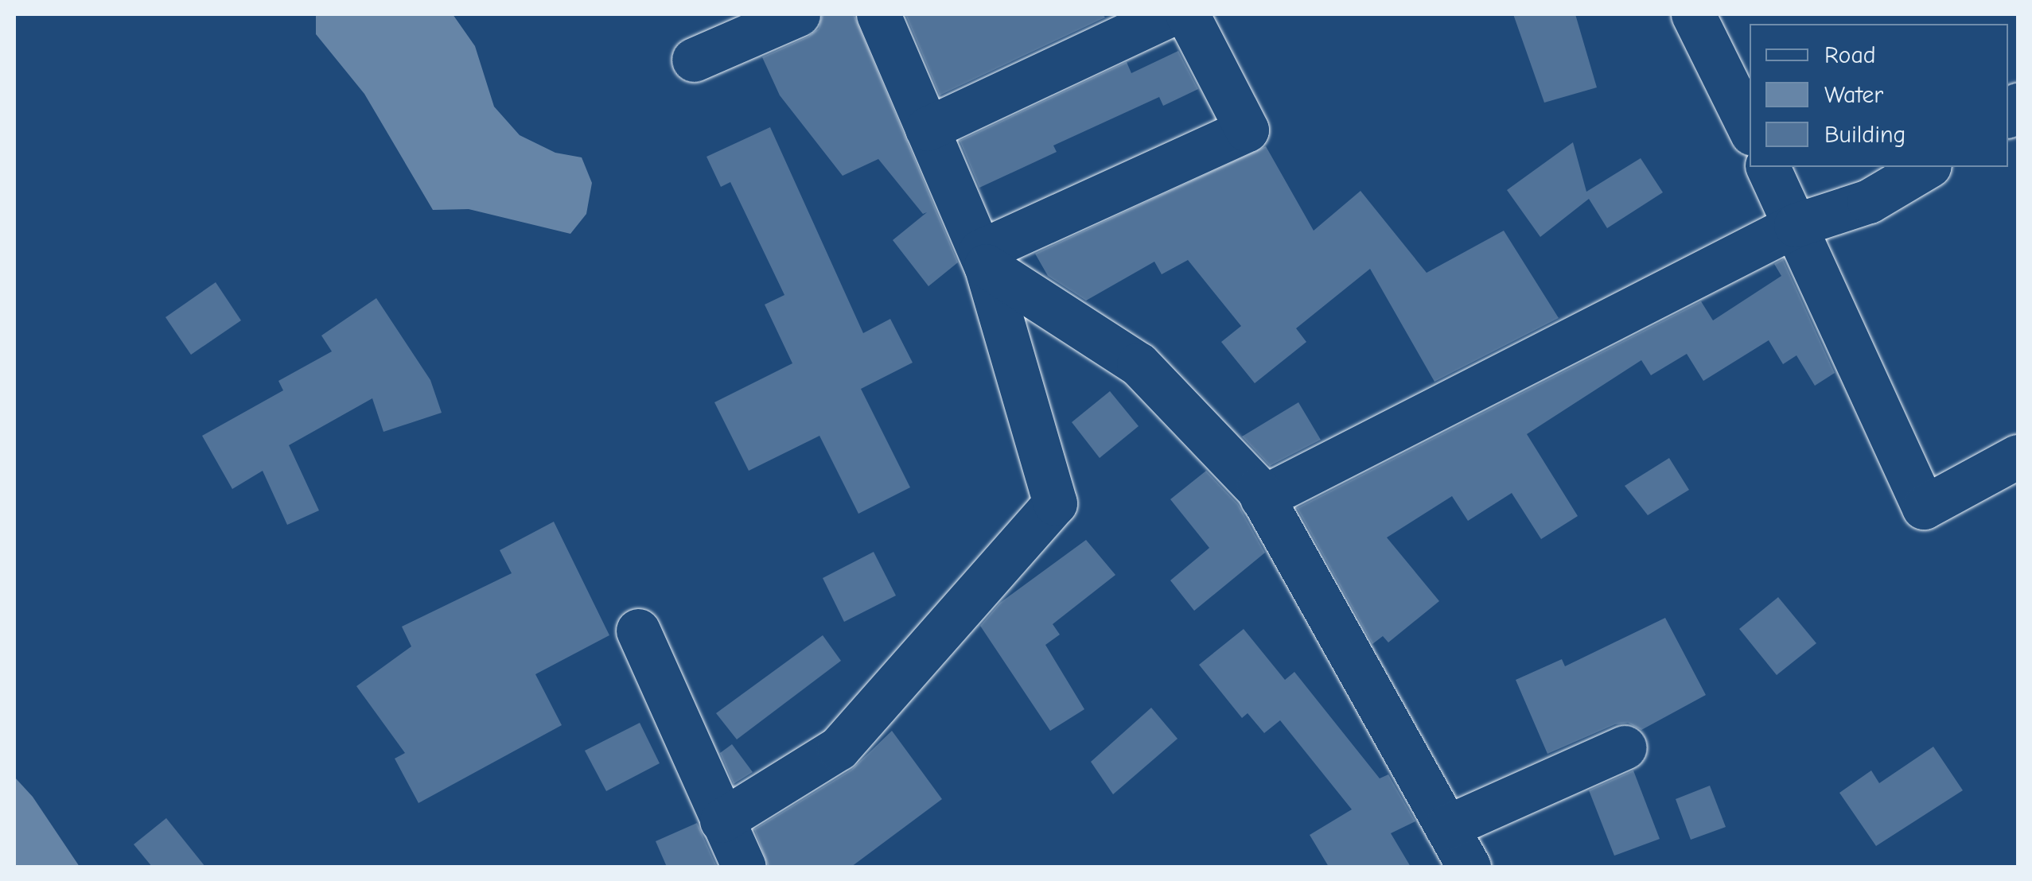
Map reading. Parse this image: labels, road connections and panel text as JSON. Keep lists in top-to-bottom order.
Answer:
{
  "legend": ["Road", "Water", "Building"]
}
